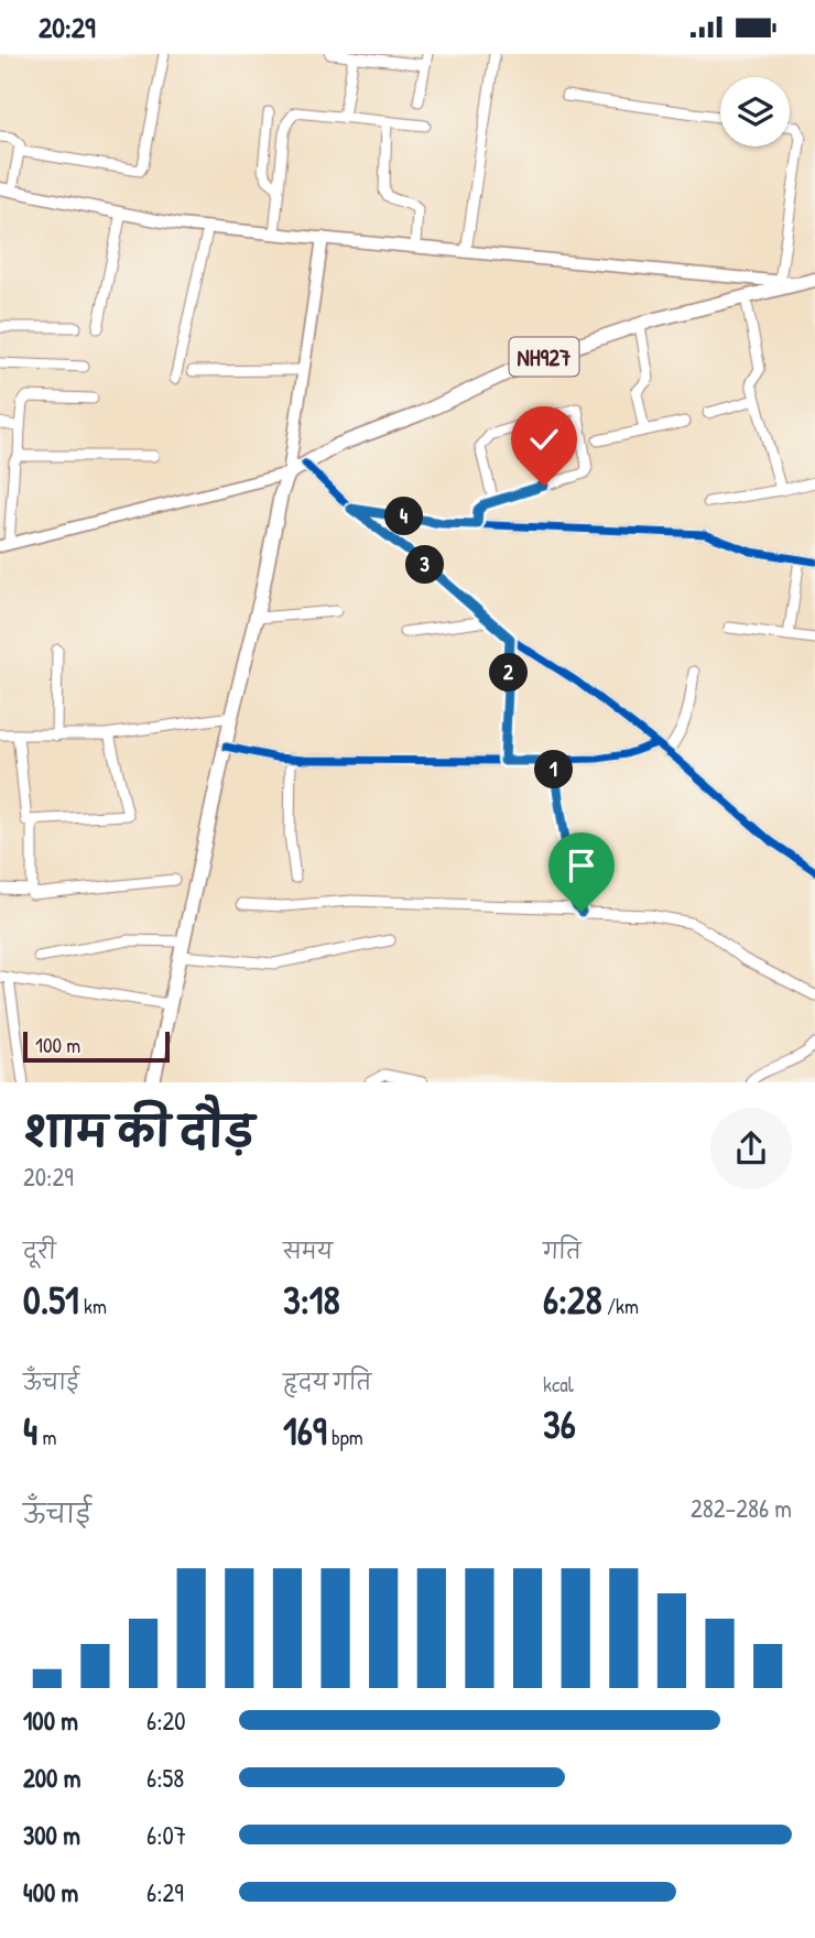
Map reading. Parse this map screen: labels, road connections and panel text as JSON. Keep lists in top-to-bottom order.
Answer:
{
  "streets": {
    "highway": ["NH927"]
  },
  "scale_bar": "100 m",
  "page": {
    "status": "20:29",
    "pins": [
      "4",
      "3",
      "2",
      "1"
    ],
    "scale": "100 m",
    "heading": ["शाम की दौड़", "20:29"],
    "stats": [
      ["दूरी", "0.51 km"],
      ["समय", "3:18"],
      ["गति", "6:28 /km"],
      ["ऊँचाई", "4 m"],
      ["हृदय गति", "169 bpm"],
      ["kcal", "36"]
    ],
    "chart": ["ऊँचाई", "282–286 m"],
    "list": [
      {
        "name": "100 m",
        "note": "6:20"
      },
      {
        "name": "200 m",
        "note": "6:58"
      },
      {
        "name": "300 m",
        "note": "6:07"
      },
      {
        "name": "400 m",
        "note": "6:29"
      }
    ]
  }
}
